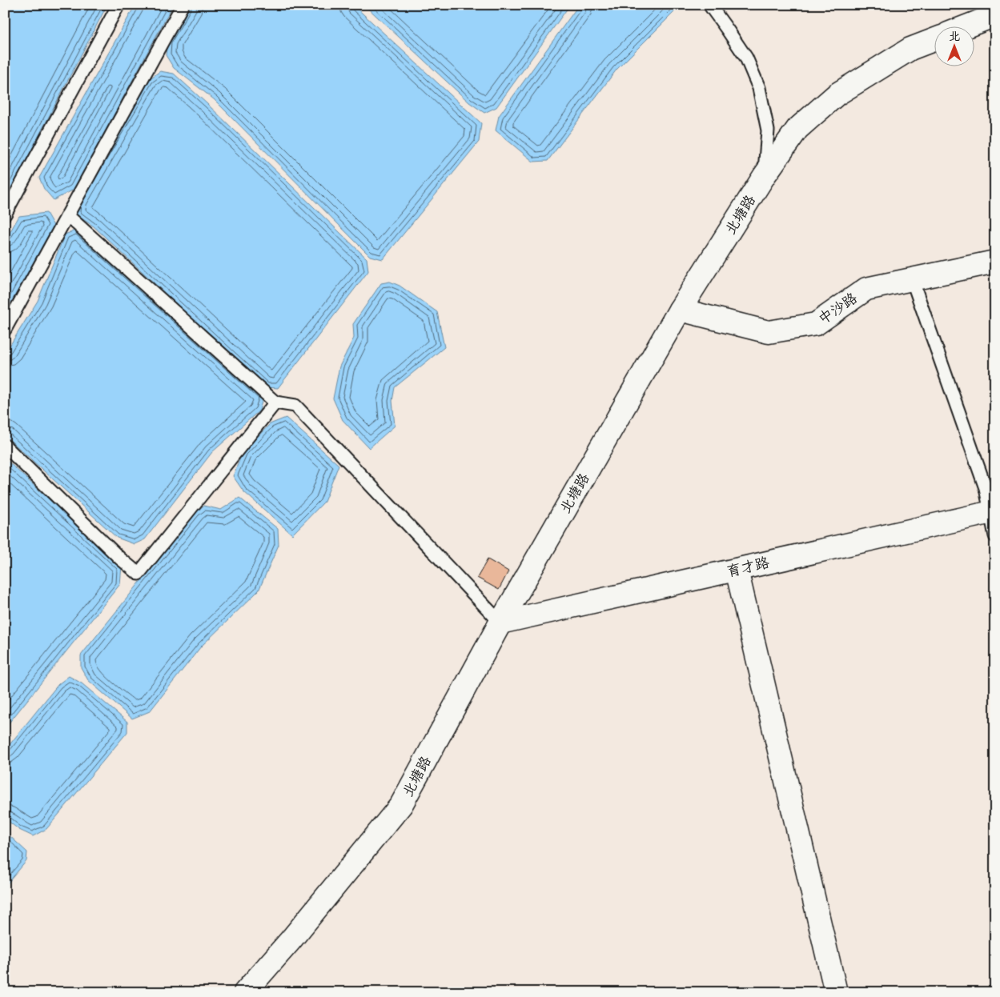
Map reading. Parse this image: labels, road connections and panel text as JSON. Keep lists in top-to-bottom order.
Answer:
{
  "streets": {
    "street": ["北塘路", "中沙路", "育才路"]
  },
  "crossings": [
    ["北塘路", "中沙路"],
    ["北塘路", "育才路"]
  ],
  "north": "top"
}
